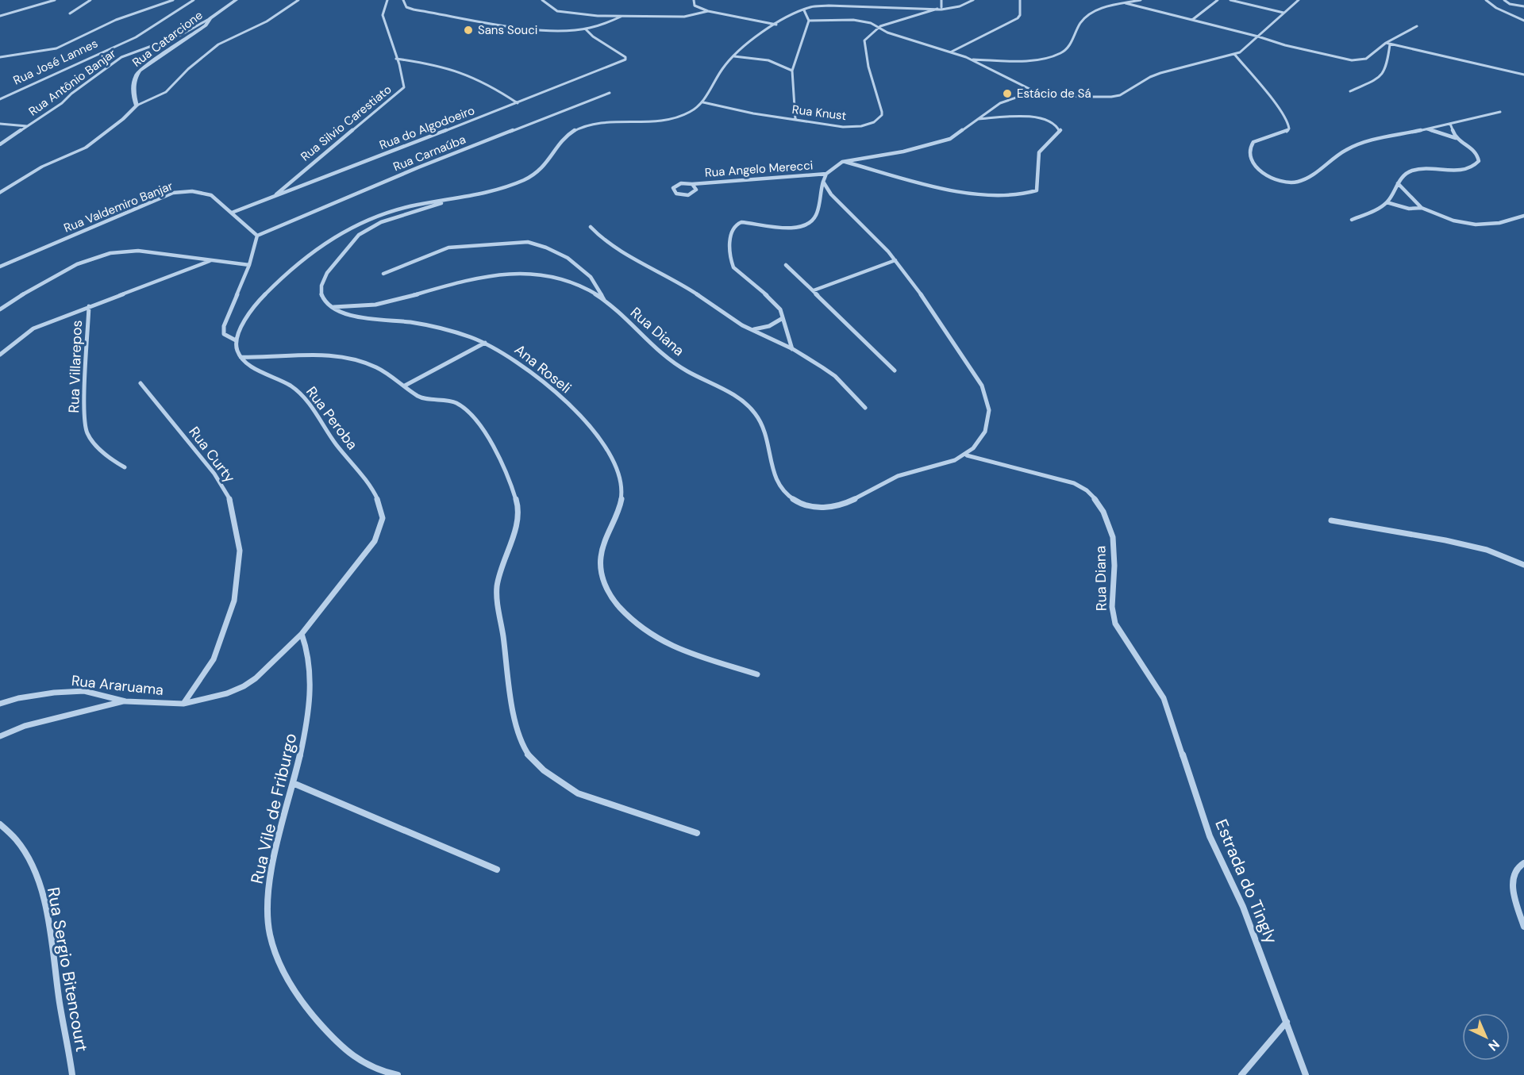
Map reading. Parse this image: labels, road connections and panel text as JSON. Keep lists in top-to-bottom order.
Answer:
{
  "streets": {
    "street": [
      "Rua Catarcione",
      "Rua José Lannes",
      "Rua Antônio Banjar",
      "Rua Knust",
      "Rua Silvio Carestiato",
      "Rua do Algodoeiro",
      "Rua Carnaúba",
      "Rua Angelo Merecci",
      "Rua Valdemiro Banjar",
      "Rua Diana",
      "Rua Villarepos",
      "Ana Roseli",
      "Rua Peroba",
      "Rua Curty",
      "Rua Araruama",
      "Rua Vile de Friburgo",
      "Estrada do Tingly",
      "Rua Sergio Bitencourt"
    ]
  },
  "crossings": [
    ["Rua Catarcione", "Rua Antônio Banjar"],
    ["Rua Silvio Carestiato", "Rua do Algodoeiro"],
    ["Rua do Algodoeiro", "Rua Valdemiro Banjar"],
    ["Rua Carnaúba", "Rua Valdemiro Banjar"],
    ["Rua Diana", "Ana Roseli"],
    ["Rua Diana", "Estrada do Tingly"],
    ["Rua Peroba", "Rua Araruama"],
    ["Rua Peroba", "Rua Vile de Friburgo"],
    ["Rua Curty", "Rua Araruama"]
  ],
  "places": ["Sans Souci", "Estácio de Sá"],
  "north": "bottom right"
}
